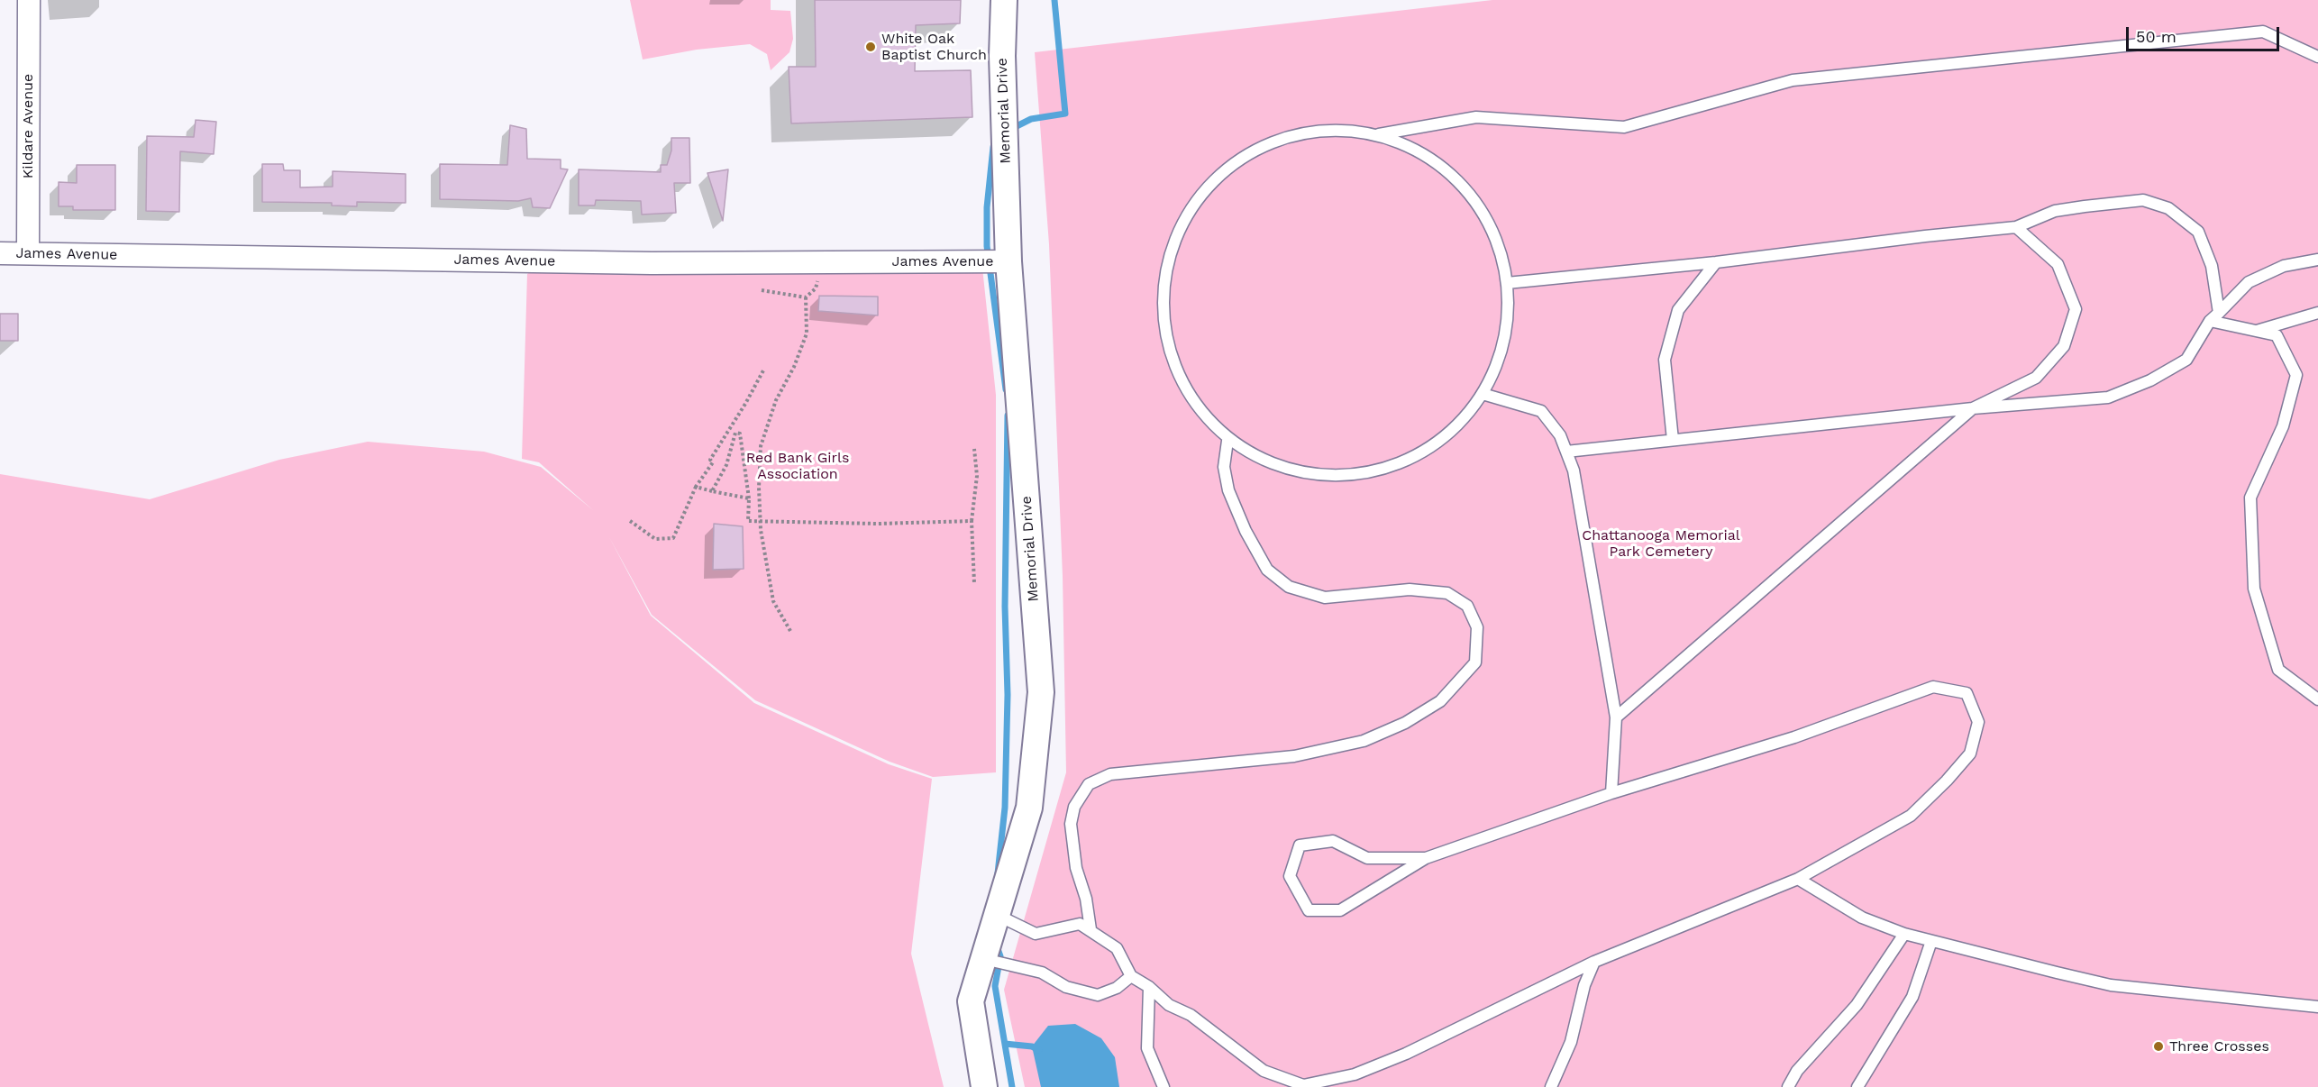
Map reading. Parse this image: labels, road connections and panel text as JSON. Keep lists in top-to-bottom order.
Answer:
{
  "streets": {
    "street": ["Memorial Drive", "Kildare Avenue", "James Avenue"]
  },
  "crossings": [
    ["Memorial Drive", "James Avenue"],
    ["Kildare Avenue", "James Avenue"]
  ],
  "parks": ["Red Bank Girls Association", "Chattanooga Memorial Park Cemetery"],
  "places": ["White Oak Baptist Church", "Three Crosses"],
  "scale_bar": "50 m"
}
